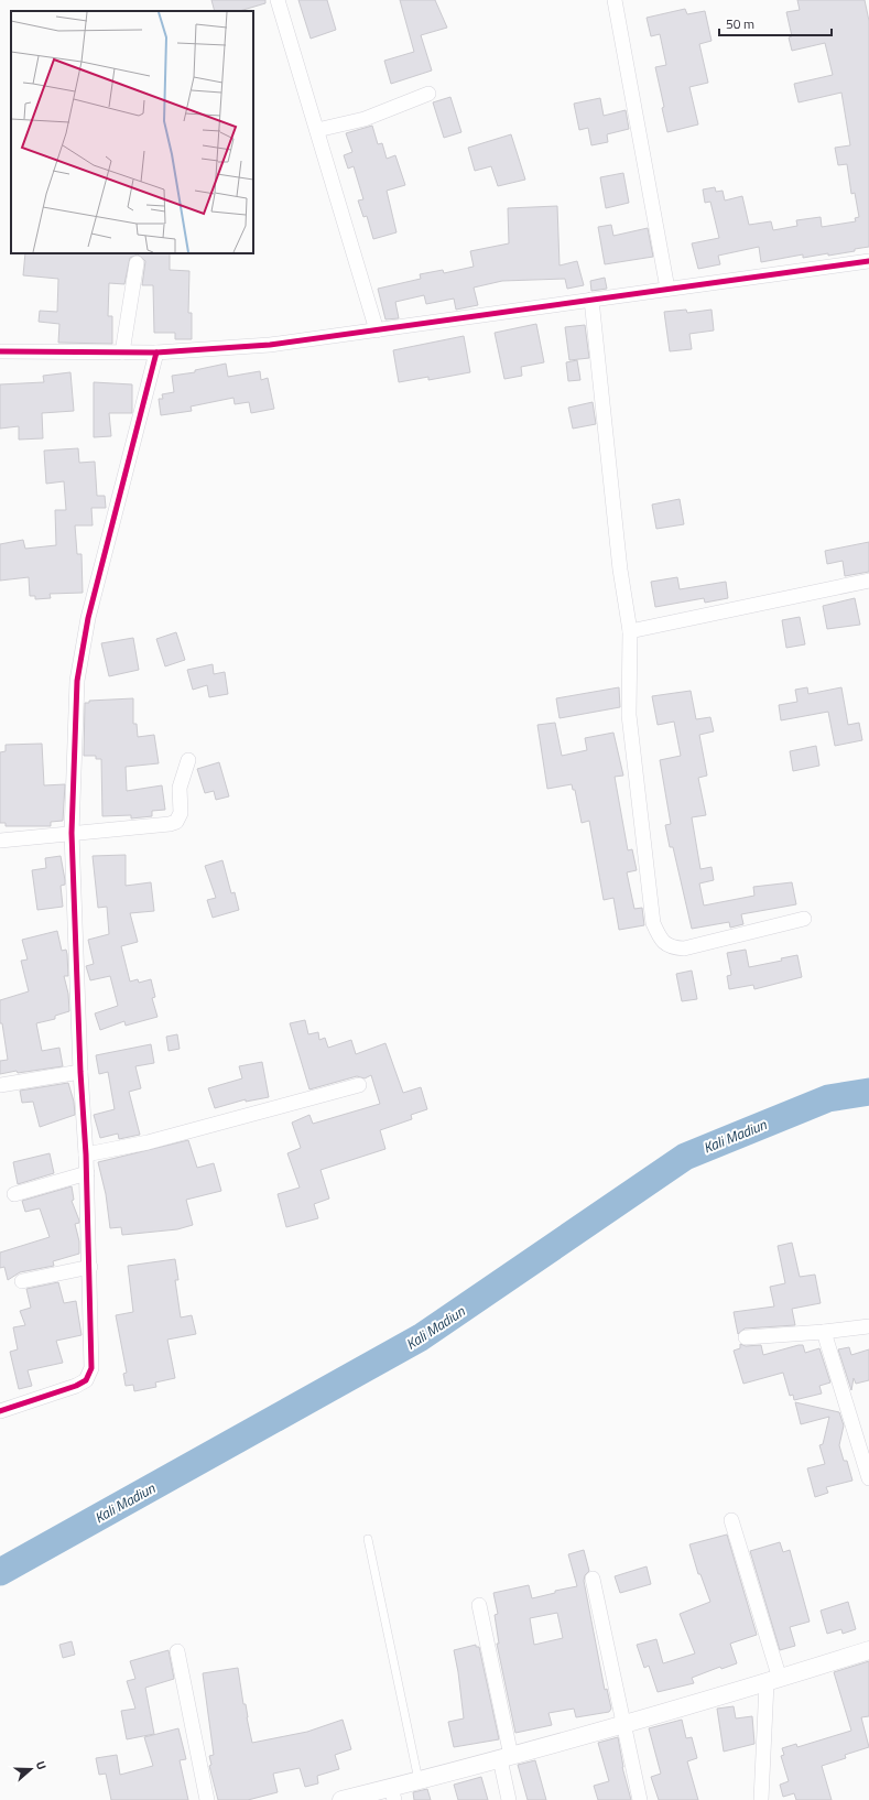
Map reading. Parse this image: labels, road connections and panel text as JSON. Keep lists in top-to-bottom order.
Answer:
{
  "water": ["Kali Madiun"],
  "scale_bar": "50 m",
  "north": "right"
}
